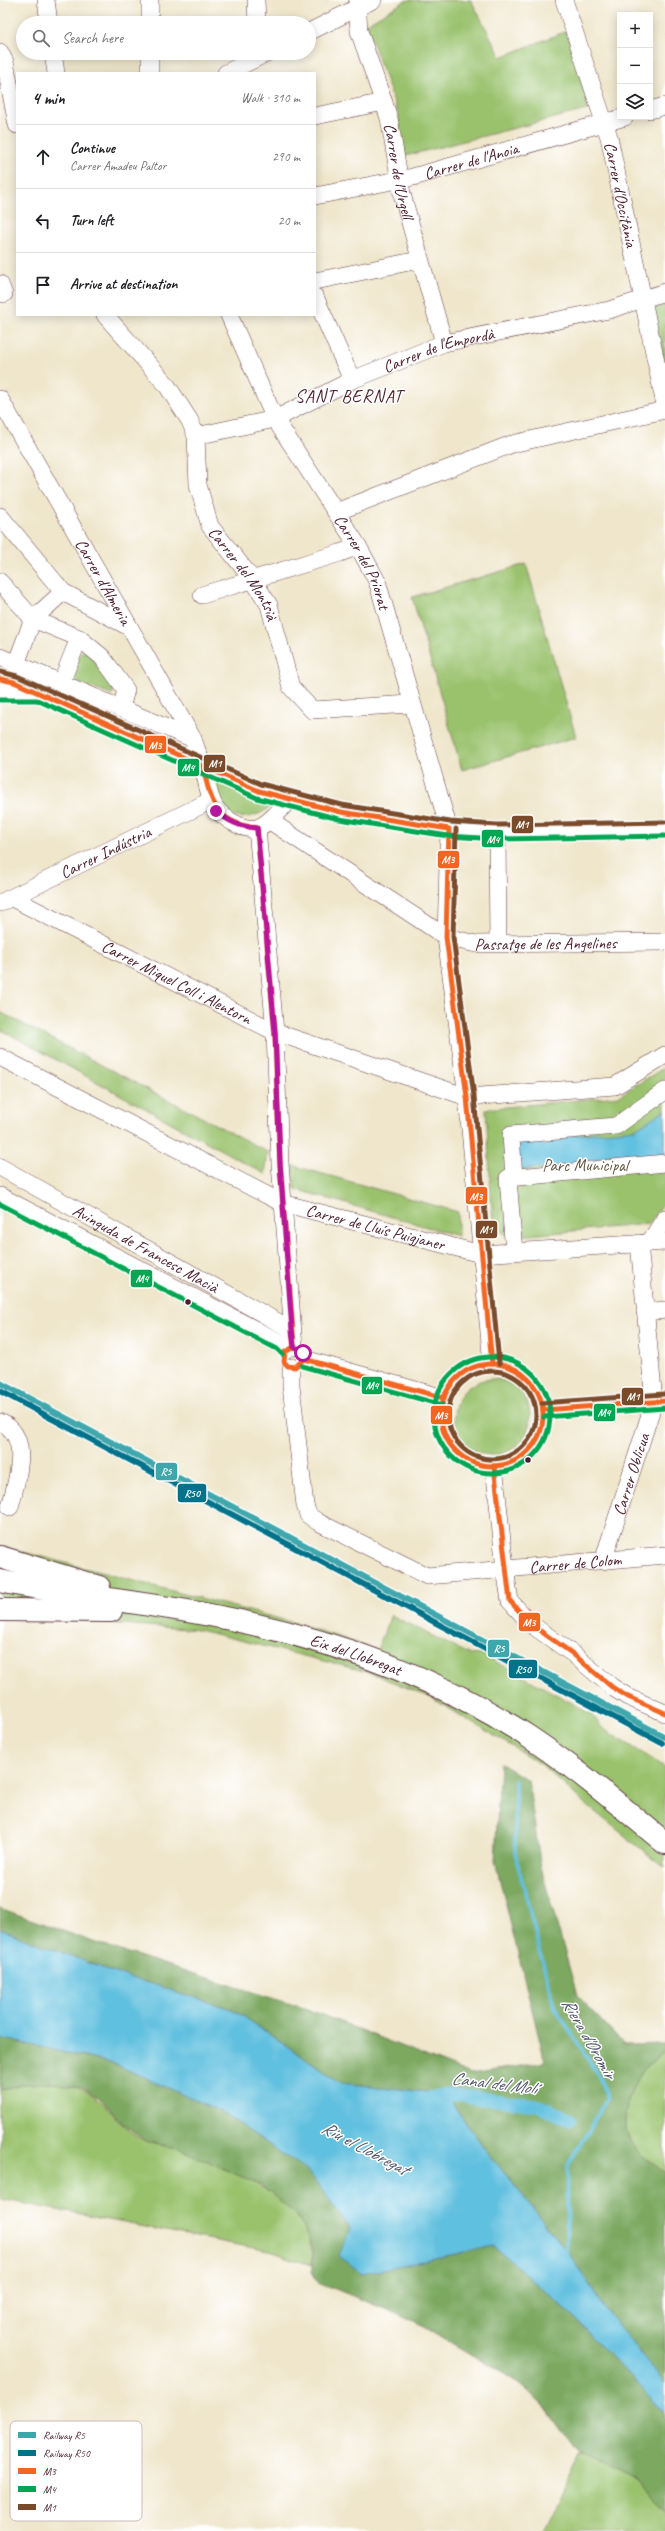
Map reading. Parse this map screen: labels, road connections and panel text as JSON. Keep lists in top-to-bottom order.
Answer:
{
  "streets": {
    "highway": ["Eix del Llobregat"],
    "street": [
      "Carrer de l'Anoia",
      "Carrer de l'Urgell",
      "Carrer d'Occitània",
      "Carrer de l'Empordà",
      "Carrer del Priorat",
      "Carrer del Montsià",
      "Carrer d'Almeria",
      "Carrer Indústria",
      "Passatge de les Angelines",
      "Carrer Miquel Coll i Alentorn",
      "Carrer de Lluís Puigjaner",
      "Avinguda de Francesc Macià",
      "Carrer Oblicua",
      "Carrer de Colom"
    ]
  },
  "crossings": [
    ["Carrer de l'Anoia", "Carrer de l'Urgell"],
    ["Carrer de l'Anoia", "Carrer d'Occitània"],
    ["Carrer de l'Urgell", "Carrer de l'Empordà"],
    ["Carrer d'Occitània", "Carrer de l'Empordà"],
    ["Carrer de l'Empordà", "Carrer del Priorat"],
    ["Carrer de l'Empordà", "Carrer del Montsià"],
    ["Carrer del Priorat", "Carrer del Montsià"],
    ["Carrer del Priorat", "Passatge de les Angelines"],
    ["Carrer del Priorat", "Carrer Miquel Coll i Alentorn"],
    ["Carrer del Priorat", "Carrer de Lluís Puigjaner"],
    ["Carrer del Priorat", "Avinguda de Francesc Macià"],
    ["Carrer d'Almeria", "Carrer Indústria"],
    ["Carrer Indústria", "Carrer Miquel Coll i Alentorn"],
    ["Carrer de Lluís Puigjaner", "Carrer Oblicua"],
    ["Avinguda de Francesc Macià", "Carrer de Colom"],
    ["Carrer Oblicua", "Carrer de Colom"]
  ],
  "districts": ["SANT BERNAT"],
  "water": ["Riera d'Oromir", "Canal del Molí", "Riu el Llobregat"],
  "parks": ["Parc Municipal"],
  "lines": [
    "transit line M1",
    "transit line M3",
    "transit line M4",
    "rail line R5",
    "rail line R50"
  ],
  "legend": [
    "Railway R5",
    "Railway R50",
    "M3",
    "M4",
    "M1"
  ],
  "page": {
    "map_buttons": ["+", "−"],
    "search": "Search here",
    "heading": ["4 min", "Walk · 310 m"],
    "list": [
      ["Continue", "Carrer Amadeu Paltor", "290 m"],
      ["Turn left", "20 m"],
      "Arrive at destination"
    ]
  }
}
